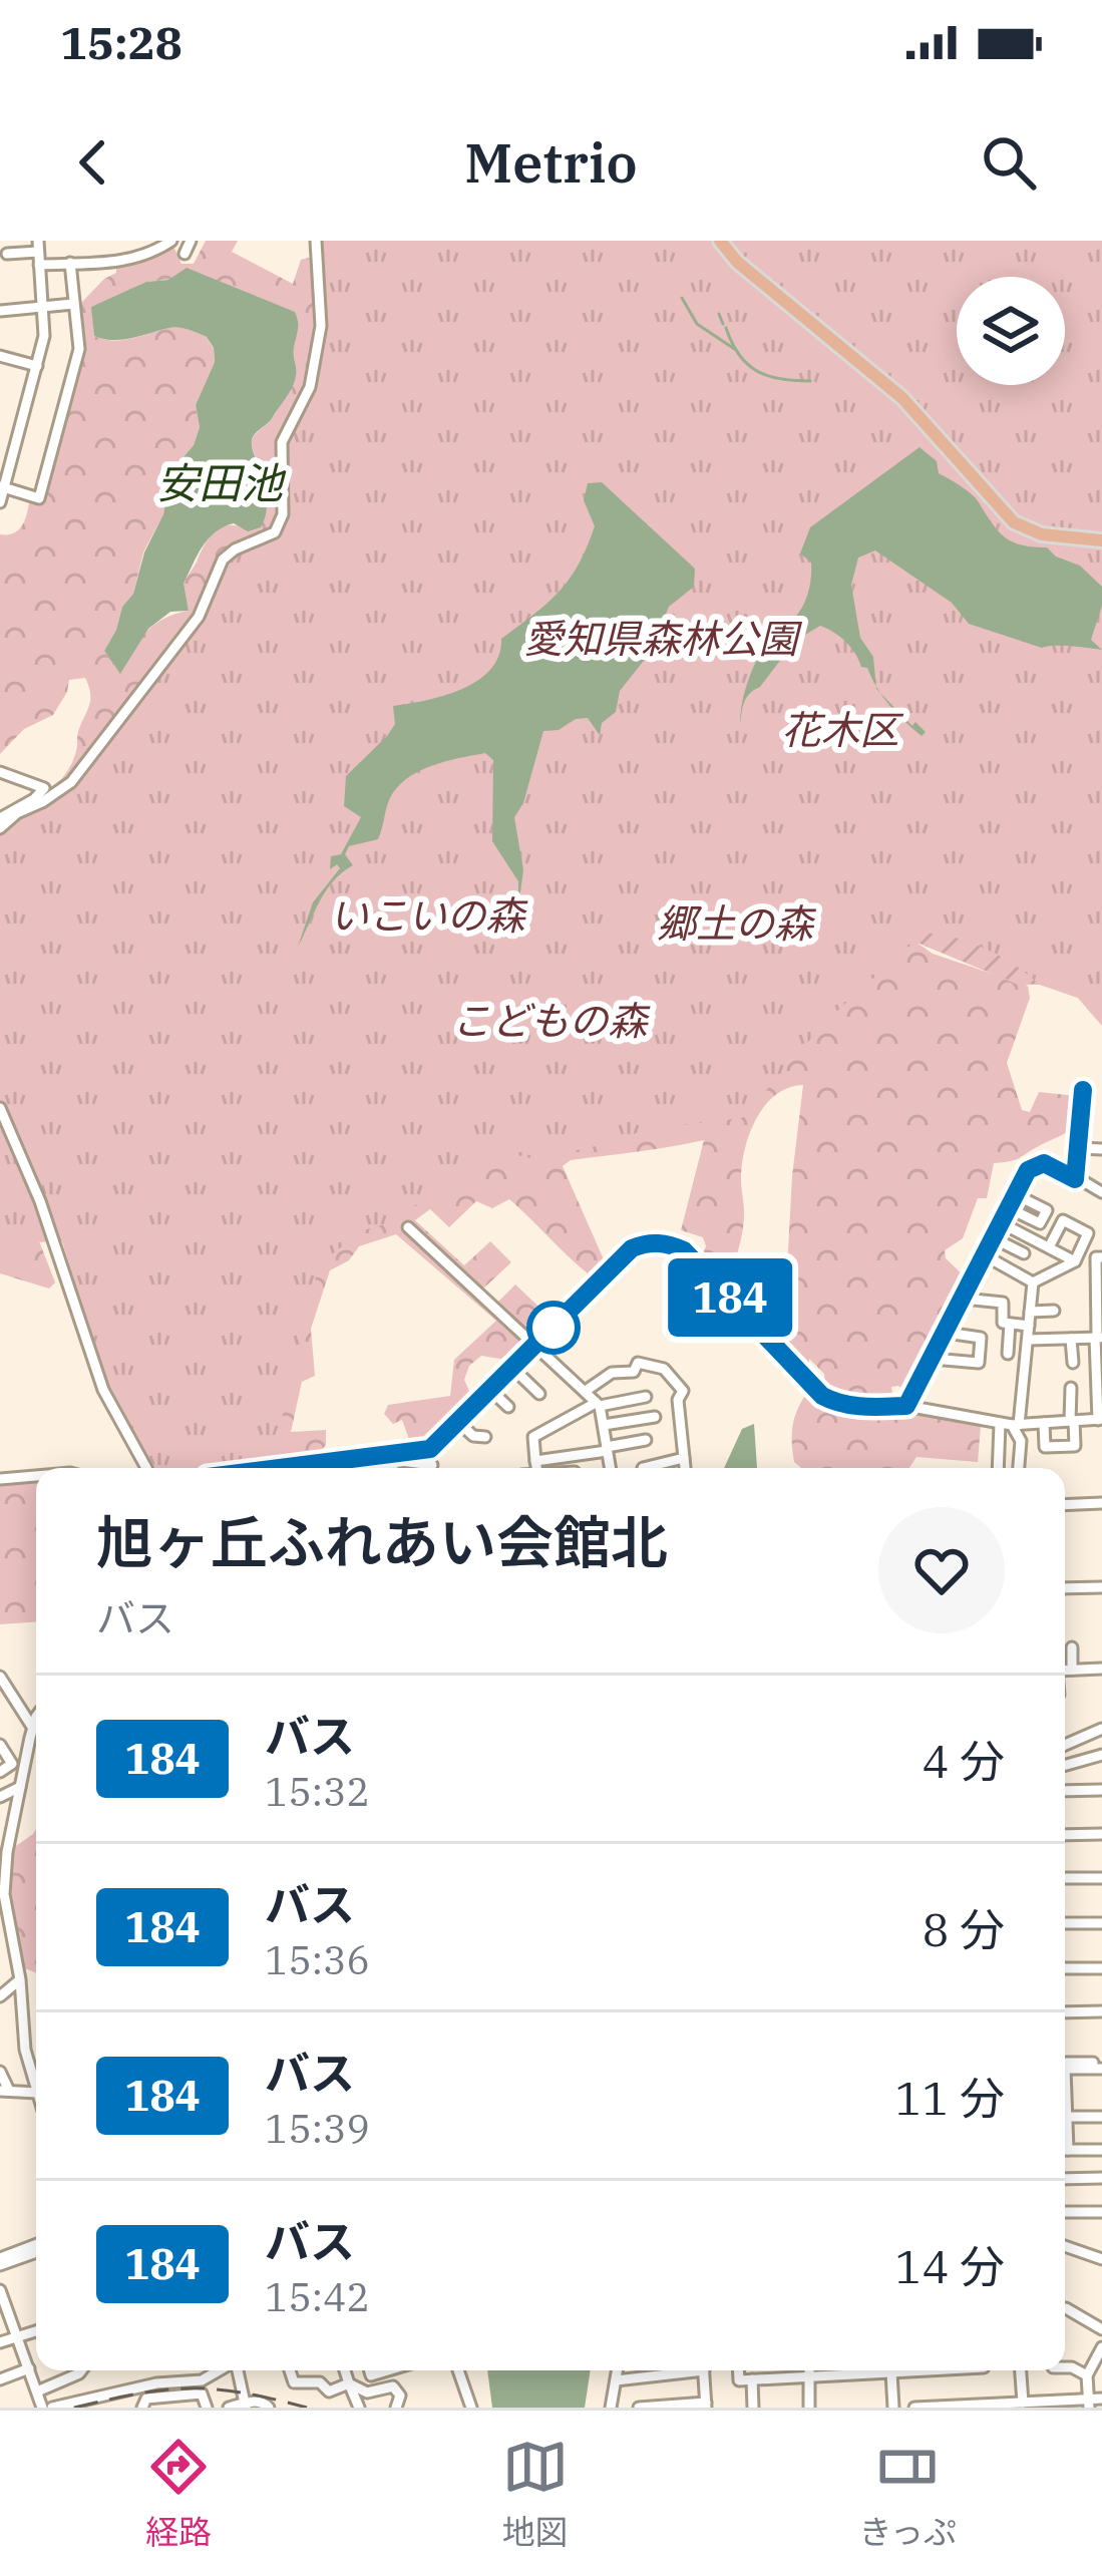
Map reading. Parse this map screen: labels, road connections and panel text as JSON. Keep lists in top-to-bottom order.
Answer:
{
  "water": ["安田池"],
  "parks": [
    "愛知県森林公園",
    "花木区",
    "いこいの森",
    "郷土の森",
    "こどもの森"
  ],
  "lines": ["bus line 184"],
  "page": {
    "status": "15:28",
    "header": "Metrio",
    "on_map": "184",
    "heading": ["旭ヶ丘ふれあい会館北", "バス"],
    "list": [
      {
        "mark": "184",
        "name": "バス",
        "note": "15:32",
        "value": "4 分"
      },
      {
        "mark": "184",
        "name": "バス",
        "note": "15:36",
        "value": "8 分"
      },
      {
        "mark": "184",
        "name": "バス",
        "note": "15:39",
        "value": "11 分"
      },
      {
        "mark": "184",
        "name": "バス",
        "note": "15:42",
        "value": "14 分"
      }
    ],
    "tabs": ["経路", "地図", "きっぷ"]
  }
}
